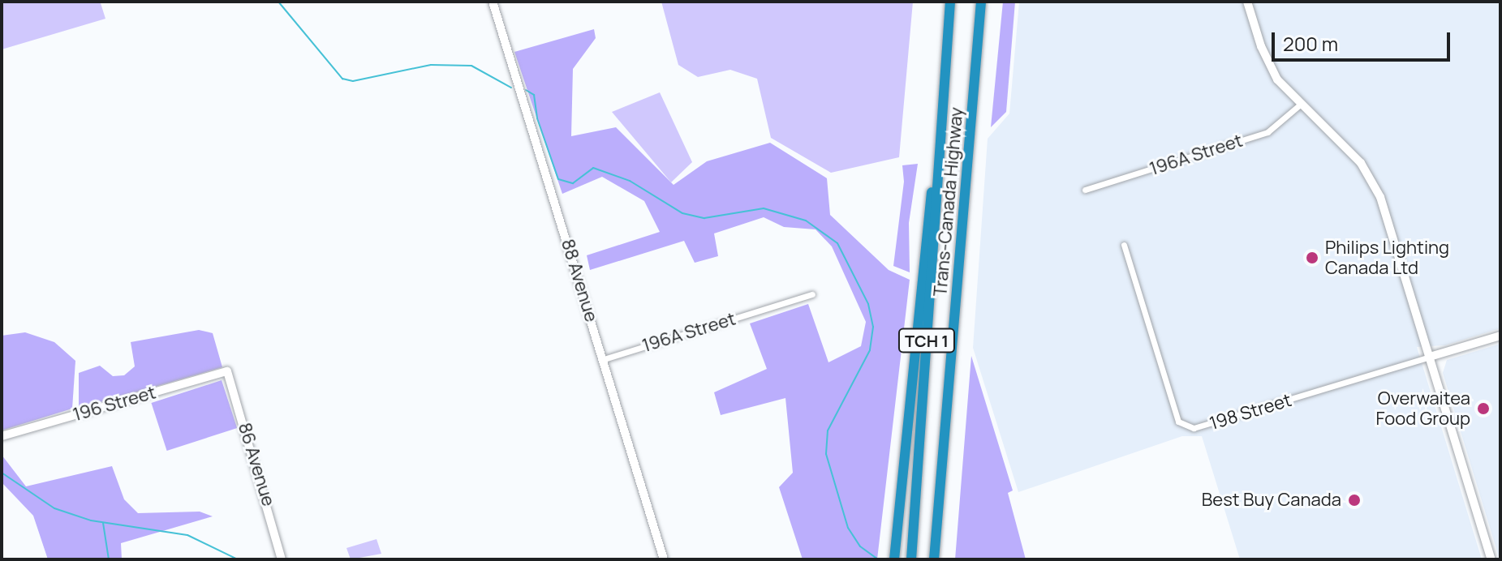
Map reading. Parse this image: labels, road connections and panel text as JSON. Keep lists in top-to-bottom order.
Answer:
{
  "streets": {
    "highway": ["Trans-Canada Highway", "TCH 1"],
    "street": [
      "196A Street",
      "88 Avenue",
      "196 Street",
      "198 Street",
      "86 Avenue"
    ]
  },
  "crossings": [
    ["196A Street", "88 Avenue"],
    ["196 Street", "86 Avenue"]
  ],
  "places": ["Philips Lighting Canada Ltd", "Overwaitea Food Group", "Best Buy Canada"],
  "scale_bar": "200 m"
}
